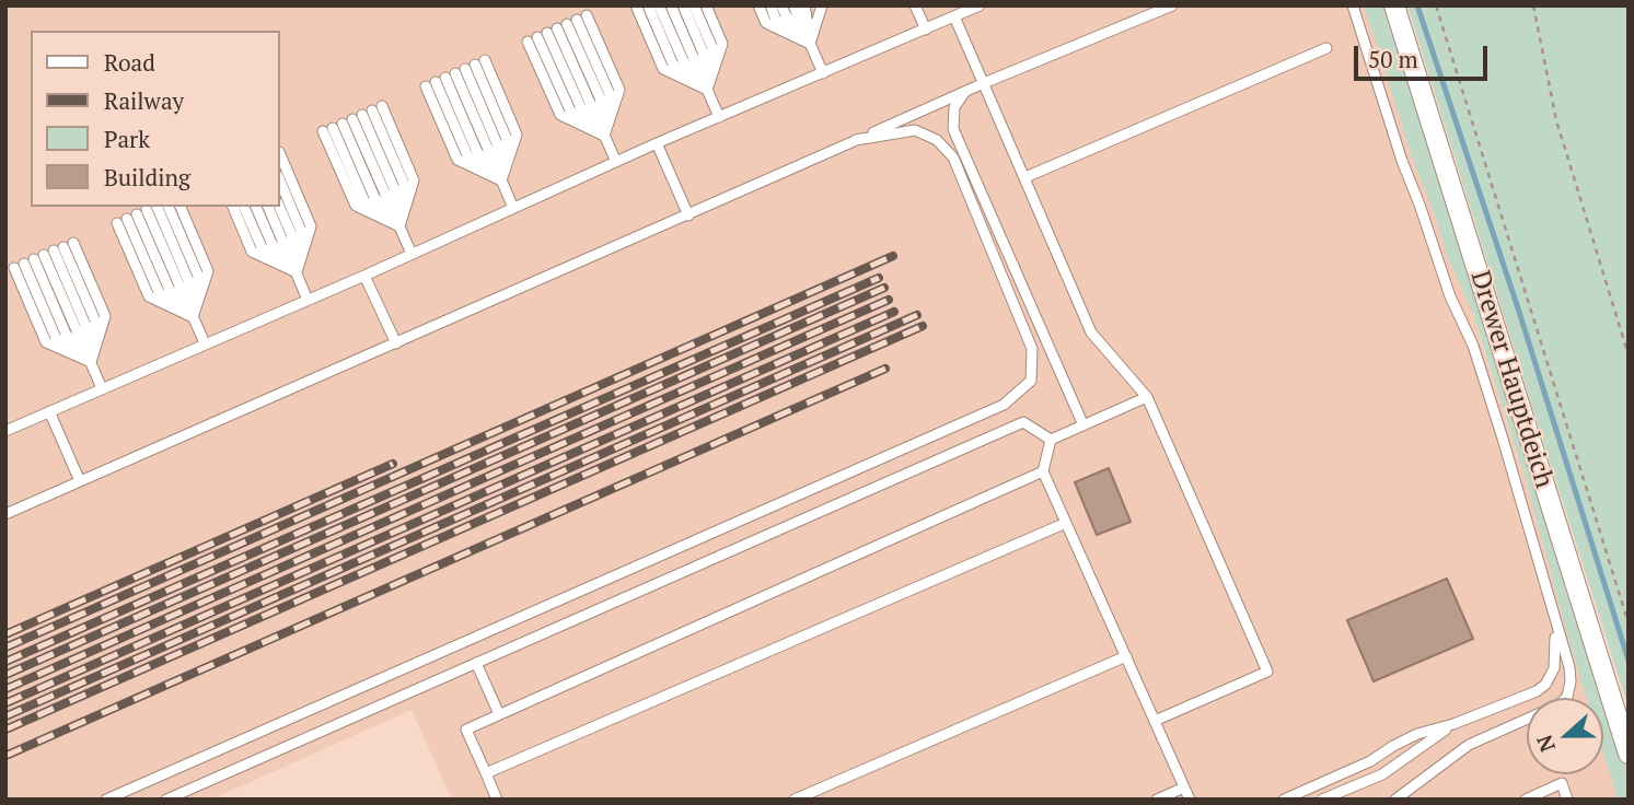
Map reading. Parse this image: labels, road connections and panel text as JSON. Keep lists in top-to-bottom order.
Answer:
{
  "streets": {
    "street": ["Drewer Hauptdeich"]
  },
  "legend": [
    "Road",
    "Railway",
    "Park",
    "Building"
  ],
  "scale_bar": "50 m",
  "north": "left"
}
